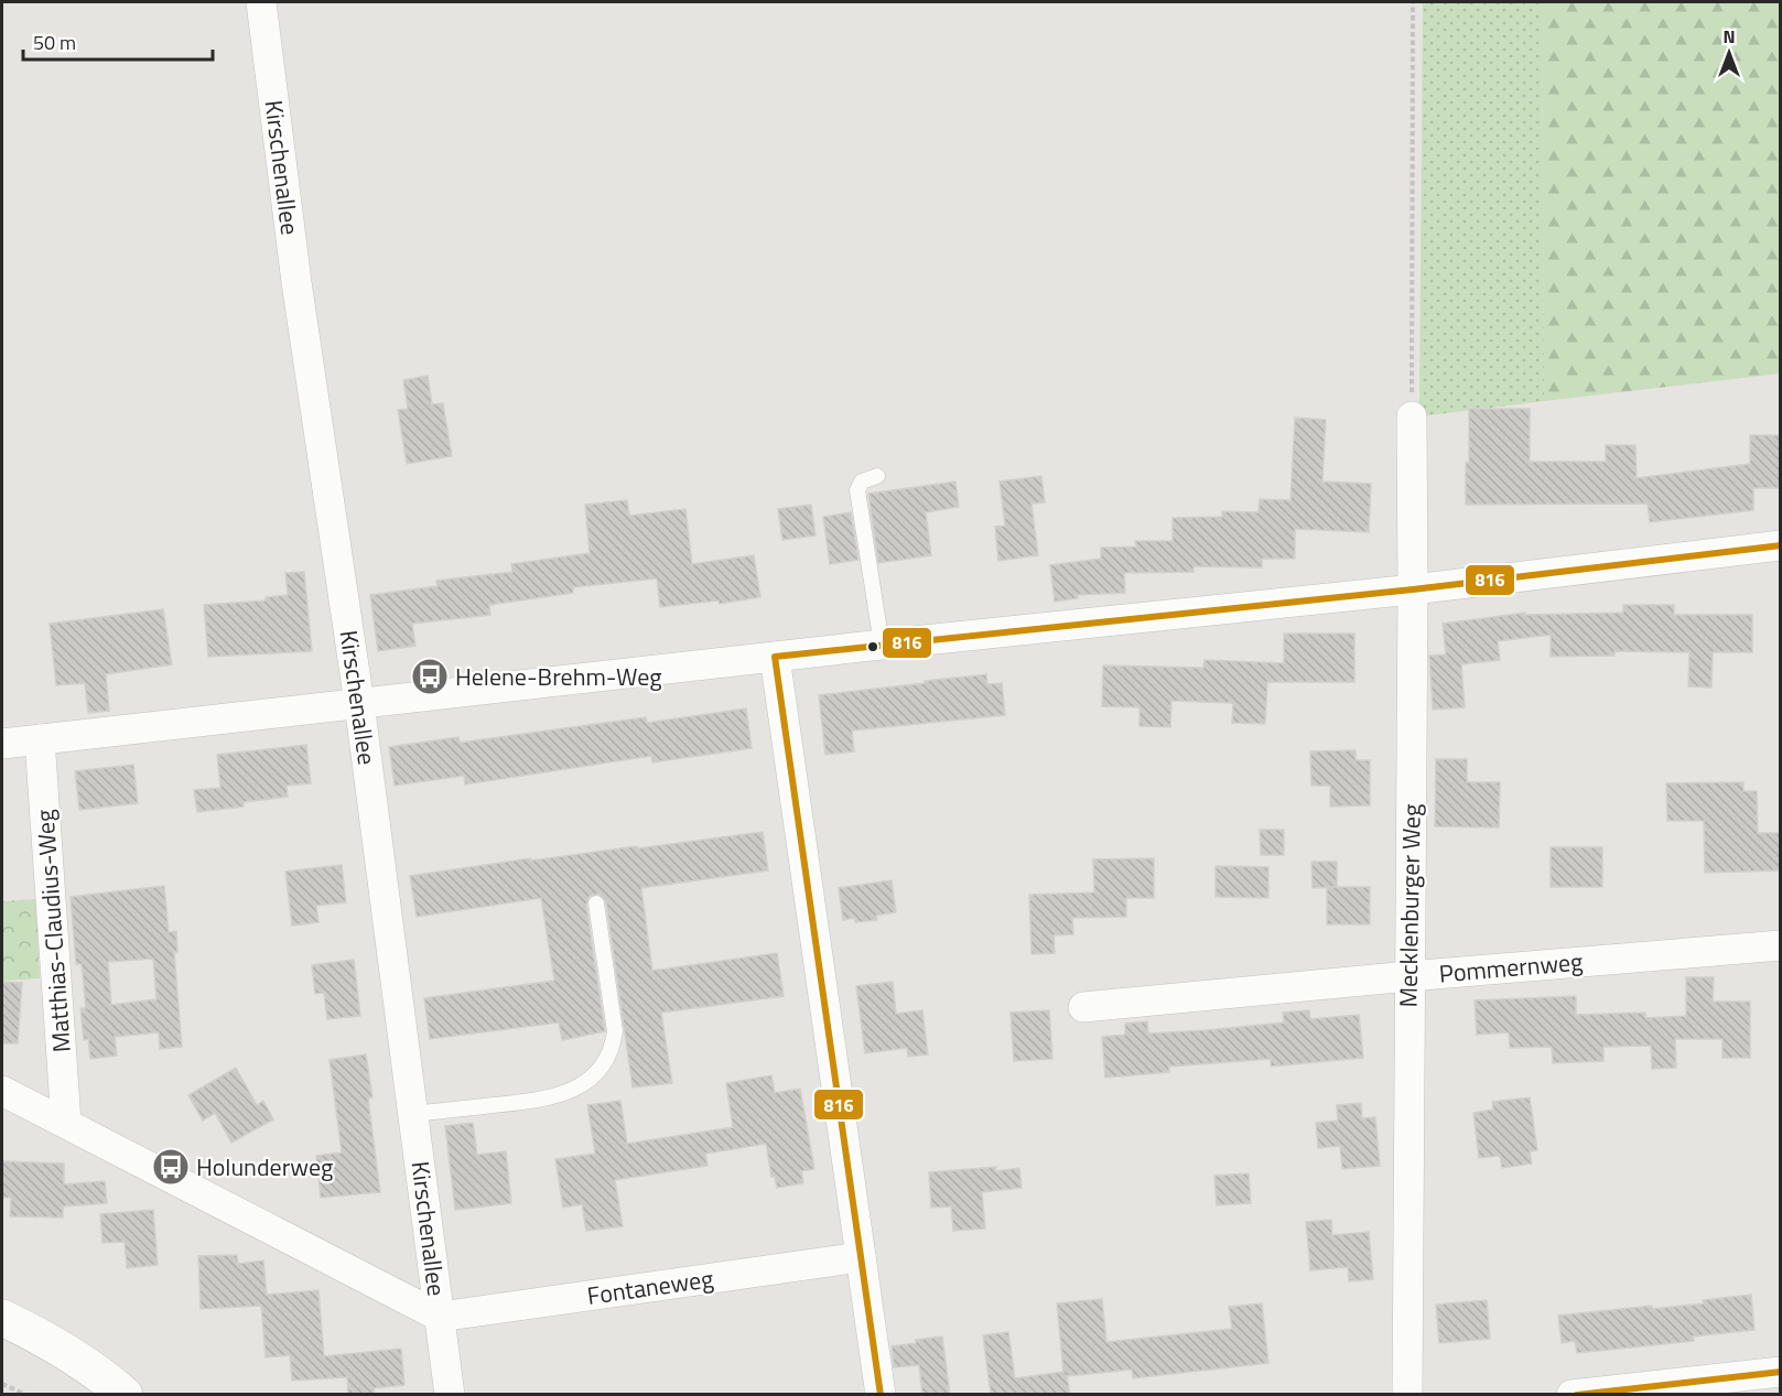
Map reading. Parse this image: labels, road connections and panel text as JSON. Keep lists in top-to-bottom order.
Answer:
{
  "streets": {
    "street": [
      "Kirschenallee",
      "Mecklenburger Weg",
      "Matthias-Claudius-Weg",
      "Pommernweg",
      "Fontaneweg"
    ]
  },
  "crossings": [
    ["Kirschenallee", "Fontaneweg"],
    ["Mecklenburger Weg", "Pommernweg"]
  ],
  "places": {
    "bus stop": ["Helene-Brehm-Weg", "Holunderweg"]
  },
  "lines": ["transit line 816"],
  "scale_bar": "50 m",
  "north": "top"
}
